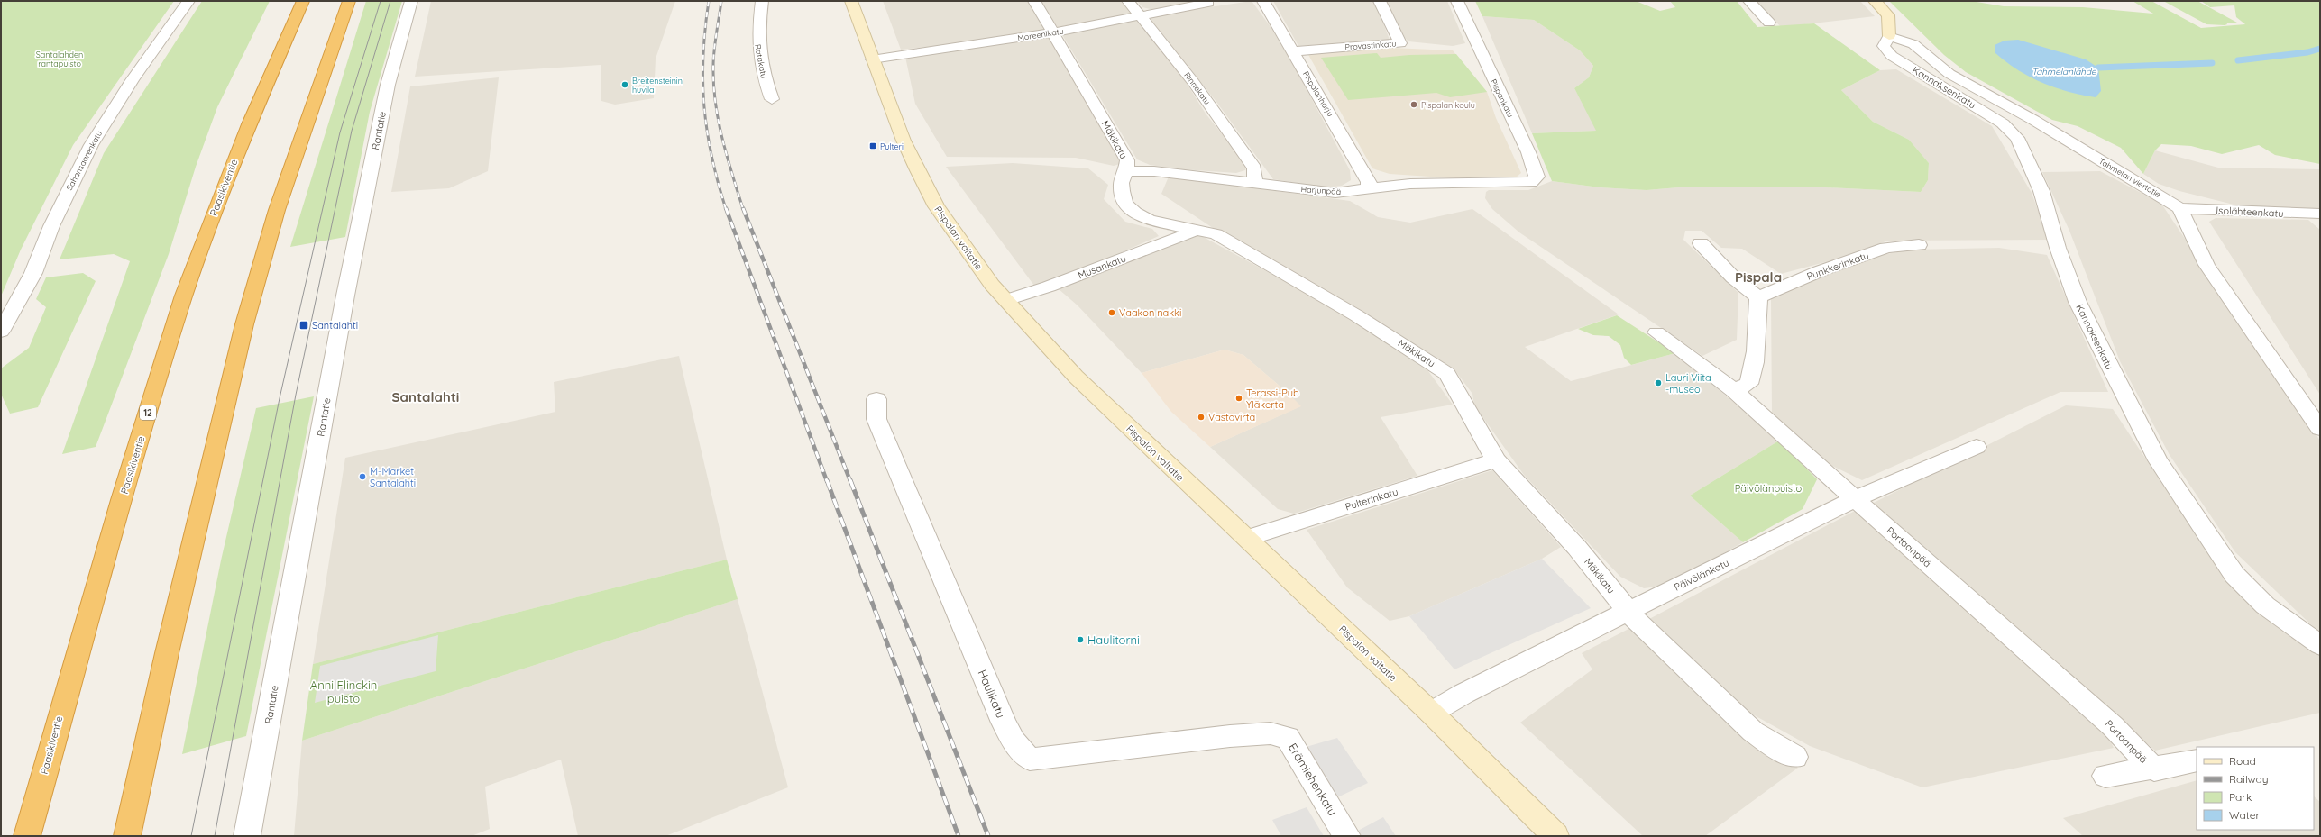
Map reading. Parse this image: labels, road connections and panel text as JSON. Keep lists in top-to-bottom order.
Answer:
{
  "streets": {
    "highway": ["Paasikiventie", "12"],
    "main road": ["Pispalan valtatie"],
    "street": [
      "Moreenikatu",
      "Provastinkatu",
      "Ratakatu",
      "Kannaksenkatu",
      "Rinnekatu",
      "Pispalanharju",
      "Pispankatu",
      "Rantatie",
      "Mäkikatu",
      "Sahansaarenkatu",
      "Tahmelan viertotie",
      "Harjunpää",
      "Isolähteenkatu",
      "Punkkerinkatu",
      "Musankatu",
      "Pulterinkatu",
      "Portaanpää",
      "Päivölänkatu",
      "Haulikatu",
      "Erämiehenkatu"
    ]
  },
  "crossings": [
    ["Moreenikatu", "Rinnekatu"],
    ["Moreenikatu", "Mäkikatu"],
    ["Moreenikatu", "Pispalan valtatie"],
    ["Provastinkatu", "Pispalanharju"],
    ["Kannaksenkatu", "Tahmelan viertotie"],
    ["Rinnekatu", "Harjunpää"],
    ["Pispalanharju", "Harjunpää"],
    ["Pispankatu", "Harjunpää"],
    ["Mäkikatu", "Harjunpää"],
    ["Mäkikatu", "Musankatu"],
    ["Mäkikatu", "Pulterinkatu"],
    ["Mäkikatu", "Päivölänkatu"],
    ["Tahmelan viertotie", "Isolähteenkatu"],
    ["Pispalan valtatie", "Musankatu"],
    ["Pispalan valtatie", "Pulterinkatu"],
    ["Pispalan valtatie", "Päivölänkatu"],
    ["Portaanpää", "Päivölänkatu"],
    ["Haulikatu", "Erämiehenkatu"]
  ],
  "districts": ["Pispala", "Santalahti"],
  "water": ["Tahmelanlähde"],
  "parks": ["Santalahden rantapuisto", "Päivölänpuisto", "Anni Flinckin puisto"],
  "places": {
    "other": [
      "Breitensteinin huvila",
      "Pispalan koulu",
      "Vaakon nakki",
      "Lauri Viita -museo",
      "Terassi-Pub Yläkerta",
      "Vastavirta",
      "M-Market Santalahti",
      "Haulitorni"
    ],
    "transit": ["Pulteri", "Santalahti"]
  },
  "legend": [
    "Road",
    "Railway",
    "Park",
    "Water"
  ]
}
